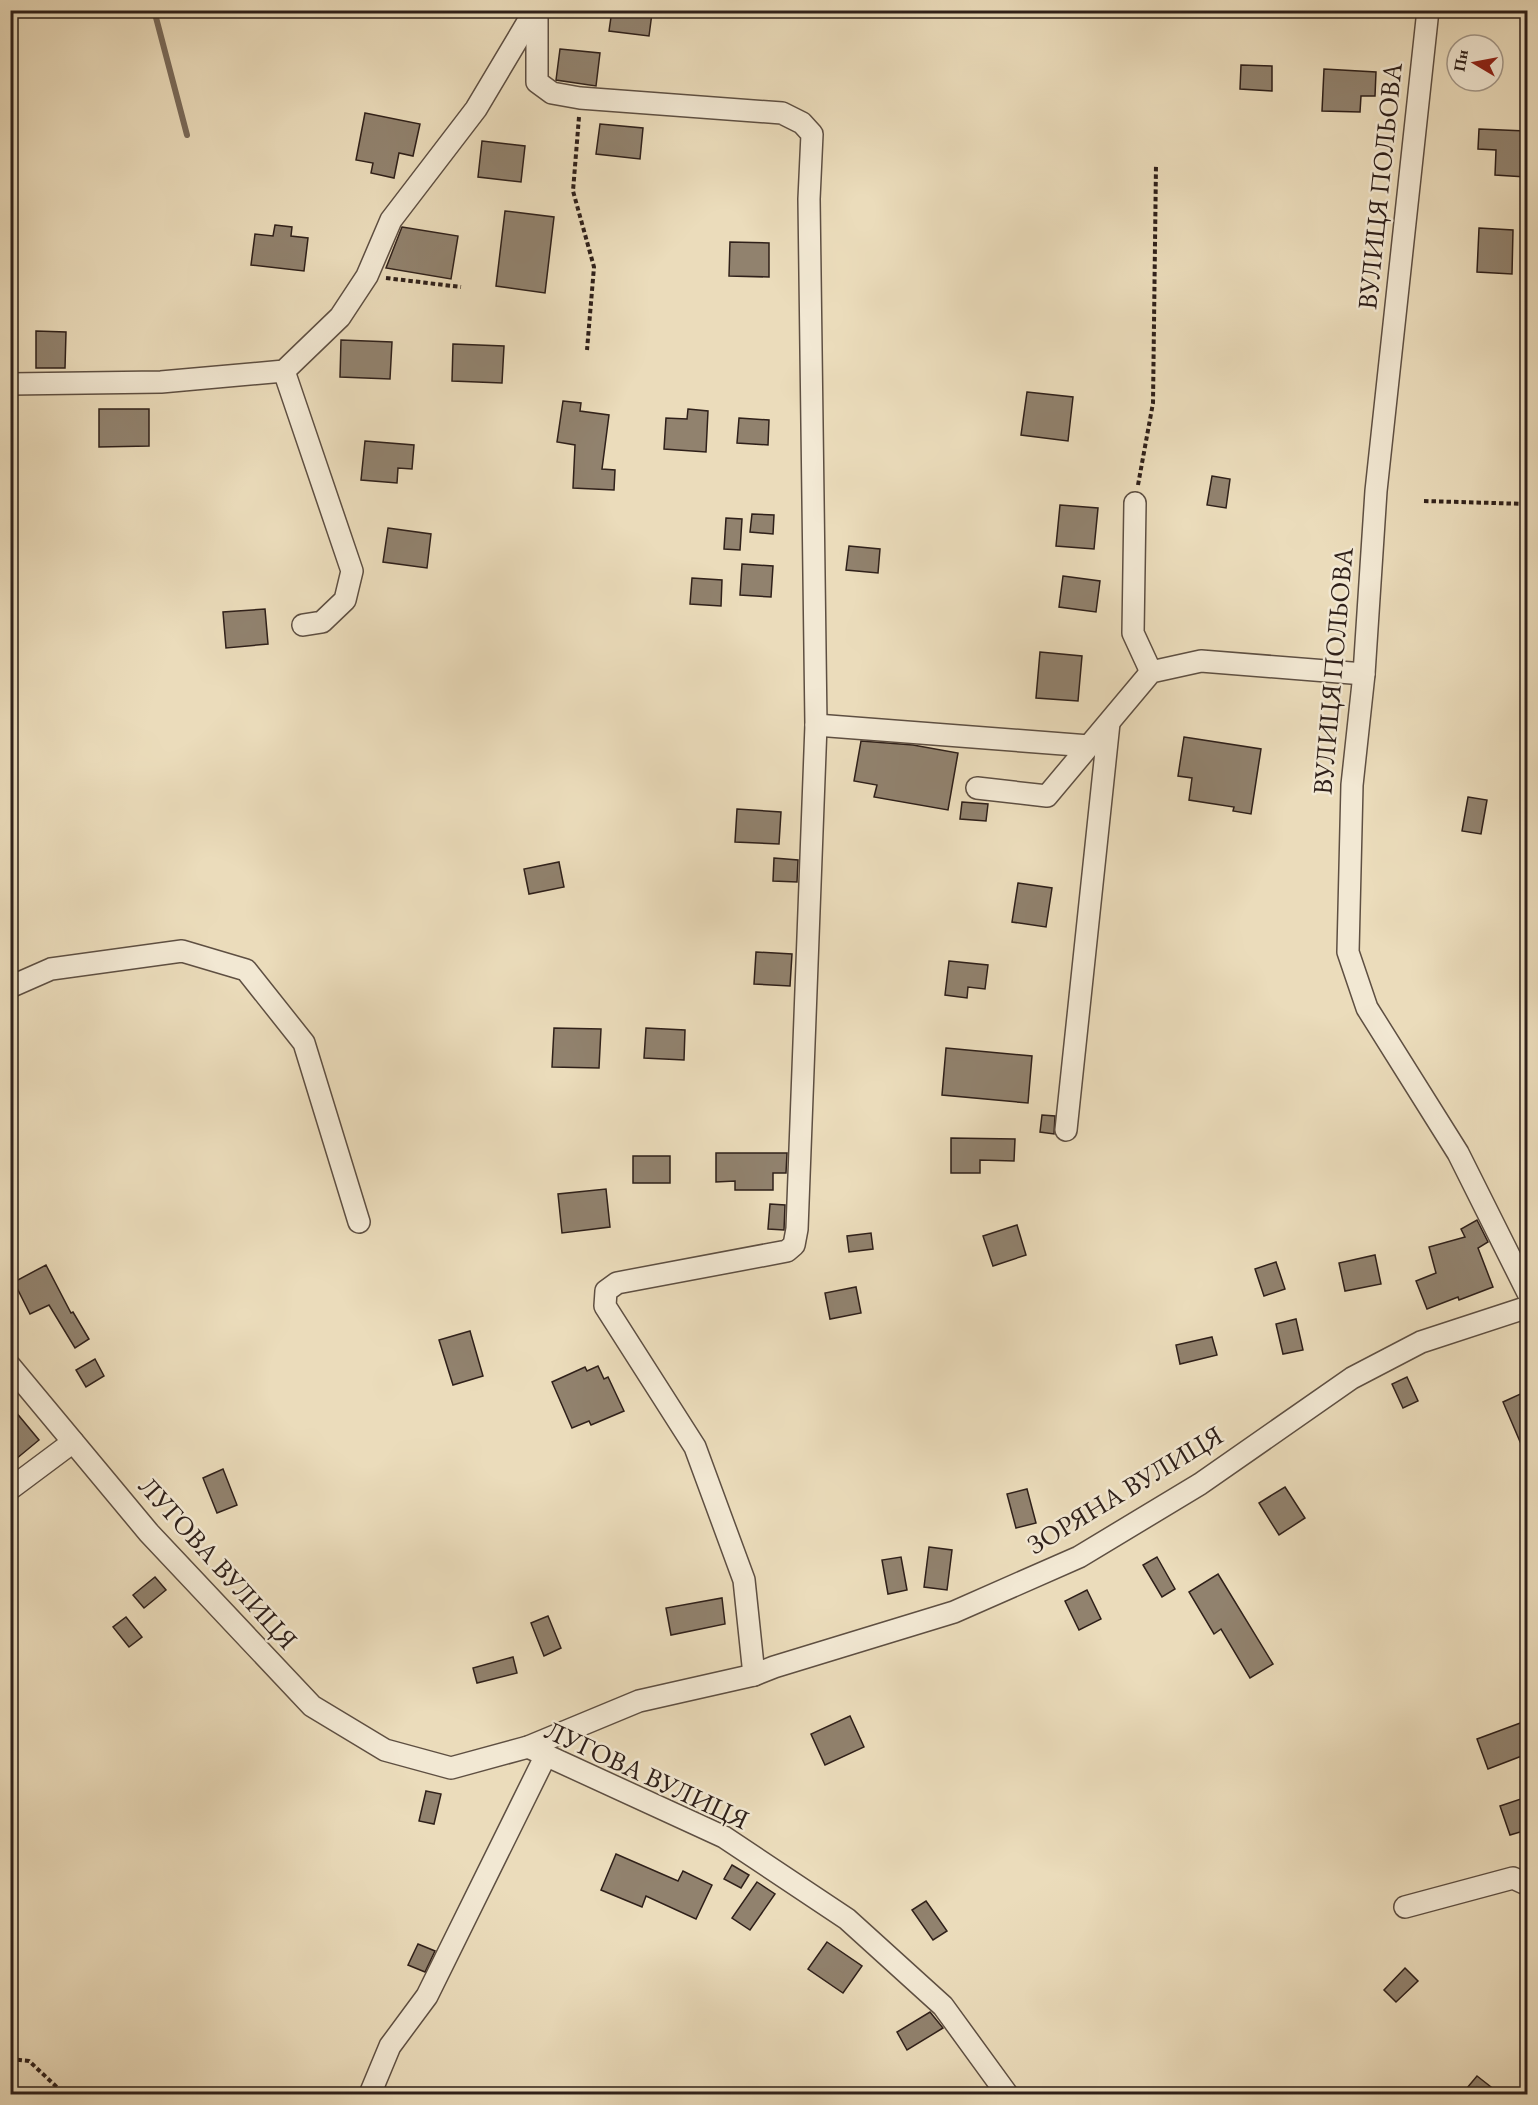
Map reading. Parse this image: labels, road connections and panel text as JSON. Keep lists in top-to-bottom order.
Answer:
{
  "streets": {
    "street": ["ВУЛИЦЯ ПОЛЬОВА", "ЗОРЯНА ВУЛИЦЯ", "ЛУГОВА ВУЛИЦЯ"]
  },
  "crossings": [
    ["ЗОРЯНА ВУЛИЦЯ", "ЛУГОВА ВУЛИЦЯ"]
  ],
  "north": "left"
}
